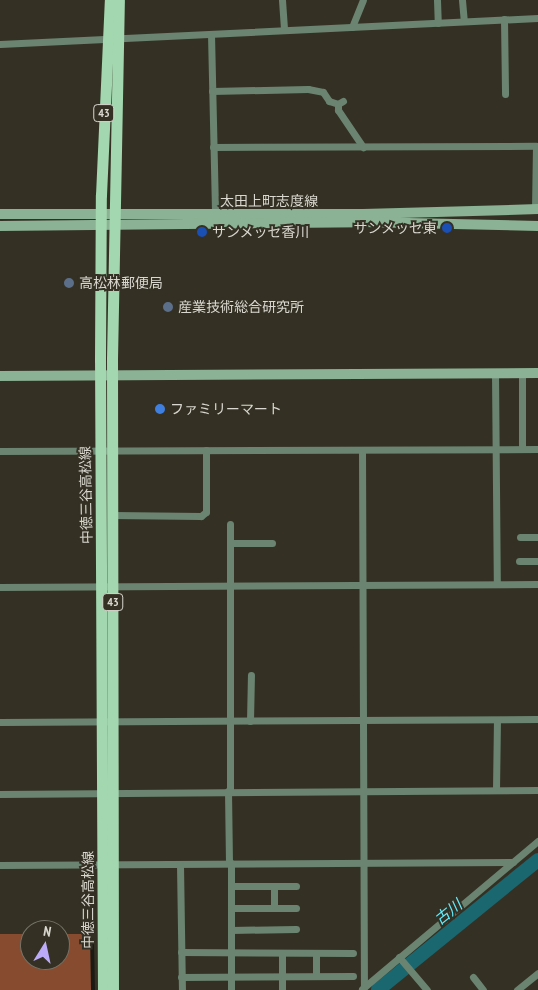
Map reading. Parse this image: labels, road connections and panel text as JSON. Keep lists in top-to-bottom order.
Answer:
{
  "streets": {
    "main road": ["43", "太田上町志度線", "中徳三谷高松線"]
  },
  "crossings": [
    ["太田上町志度線", "中徳三谷高松線"]
  ],
  "water": ["古川"],
  "places": [
    "サンメッセ東",
    "サンメッセ香川",
    "高松林郵便局",
    "産業技術総合研究所",
    "ファミリーマート"
  ],
  "north": "top"
}
